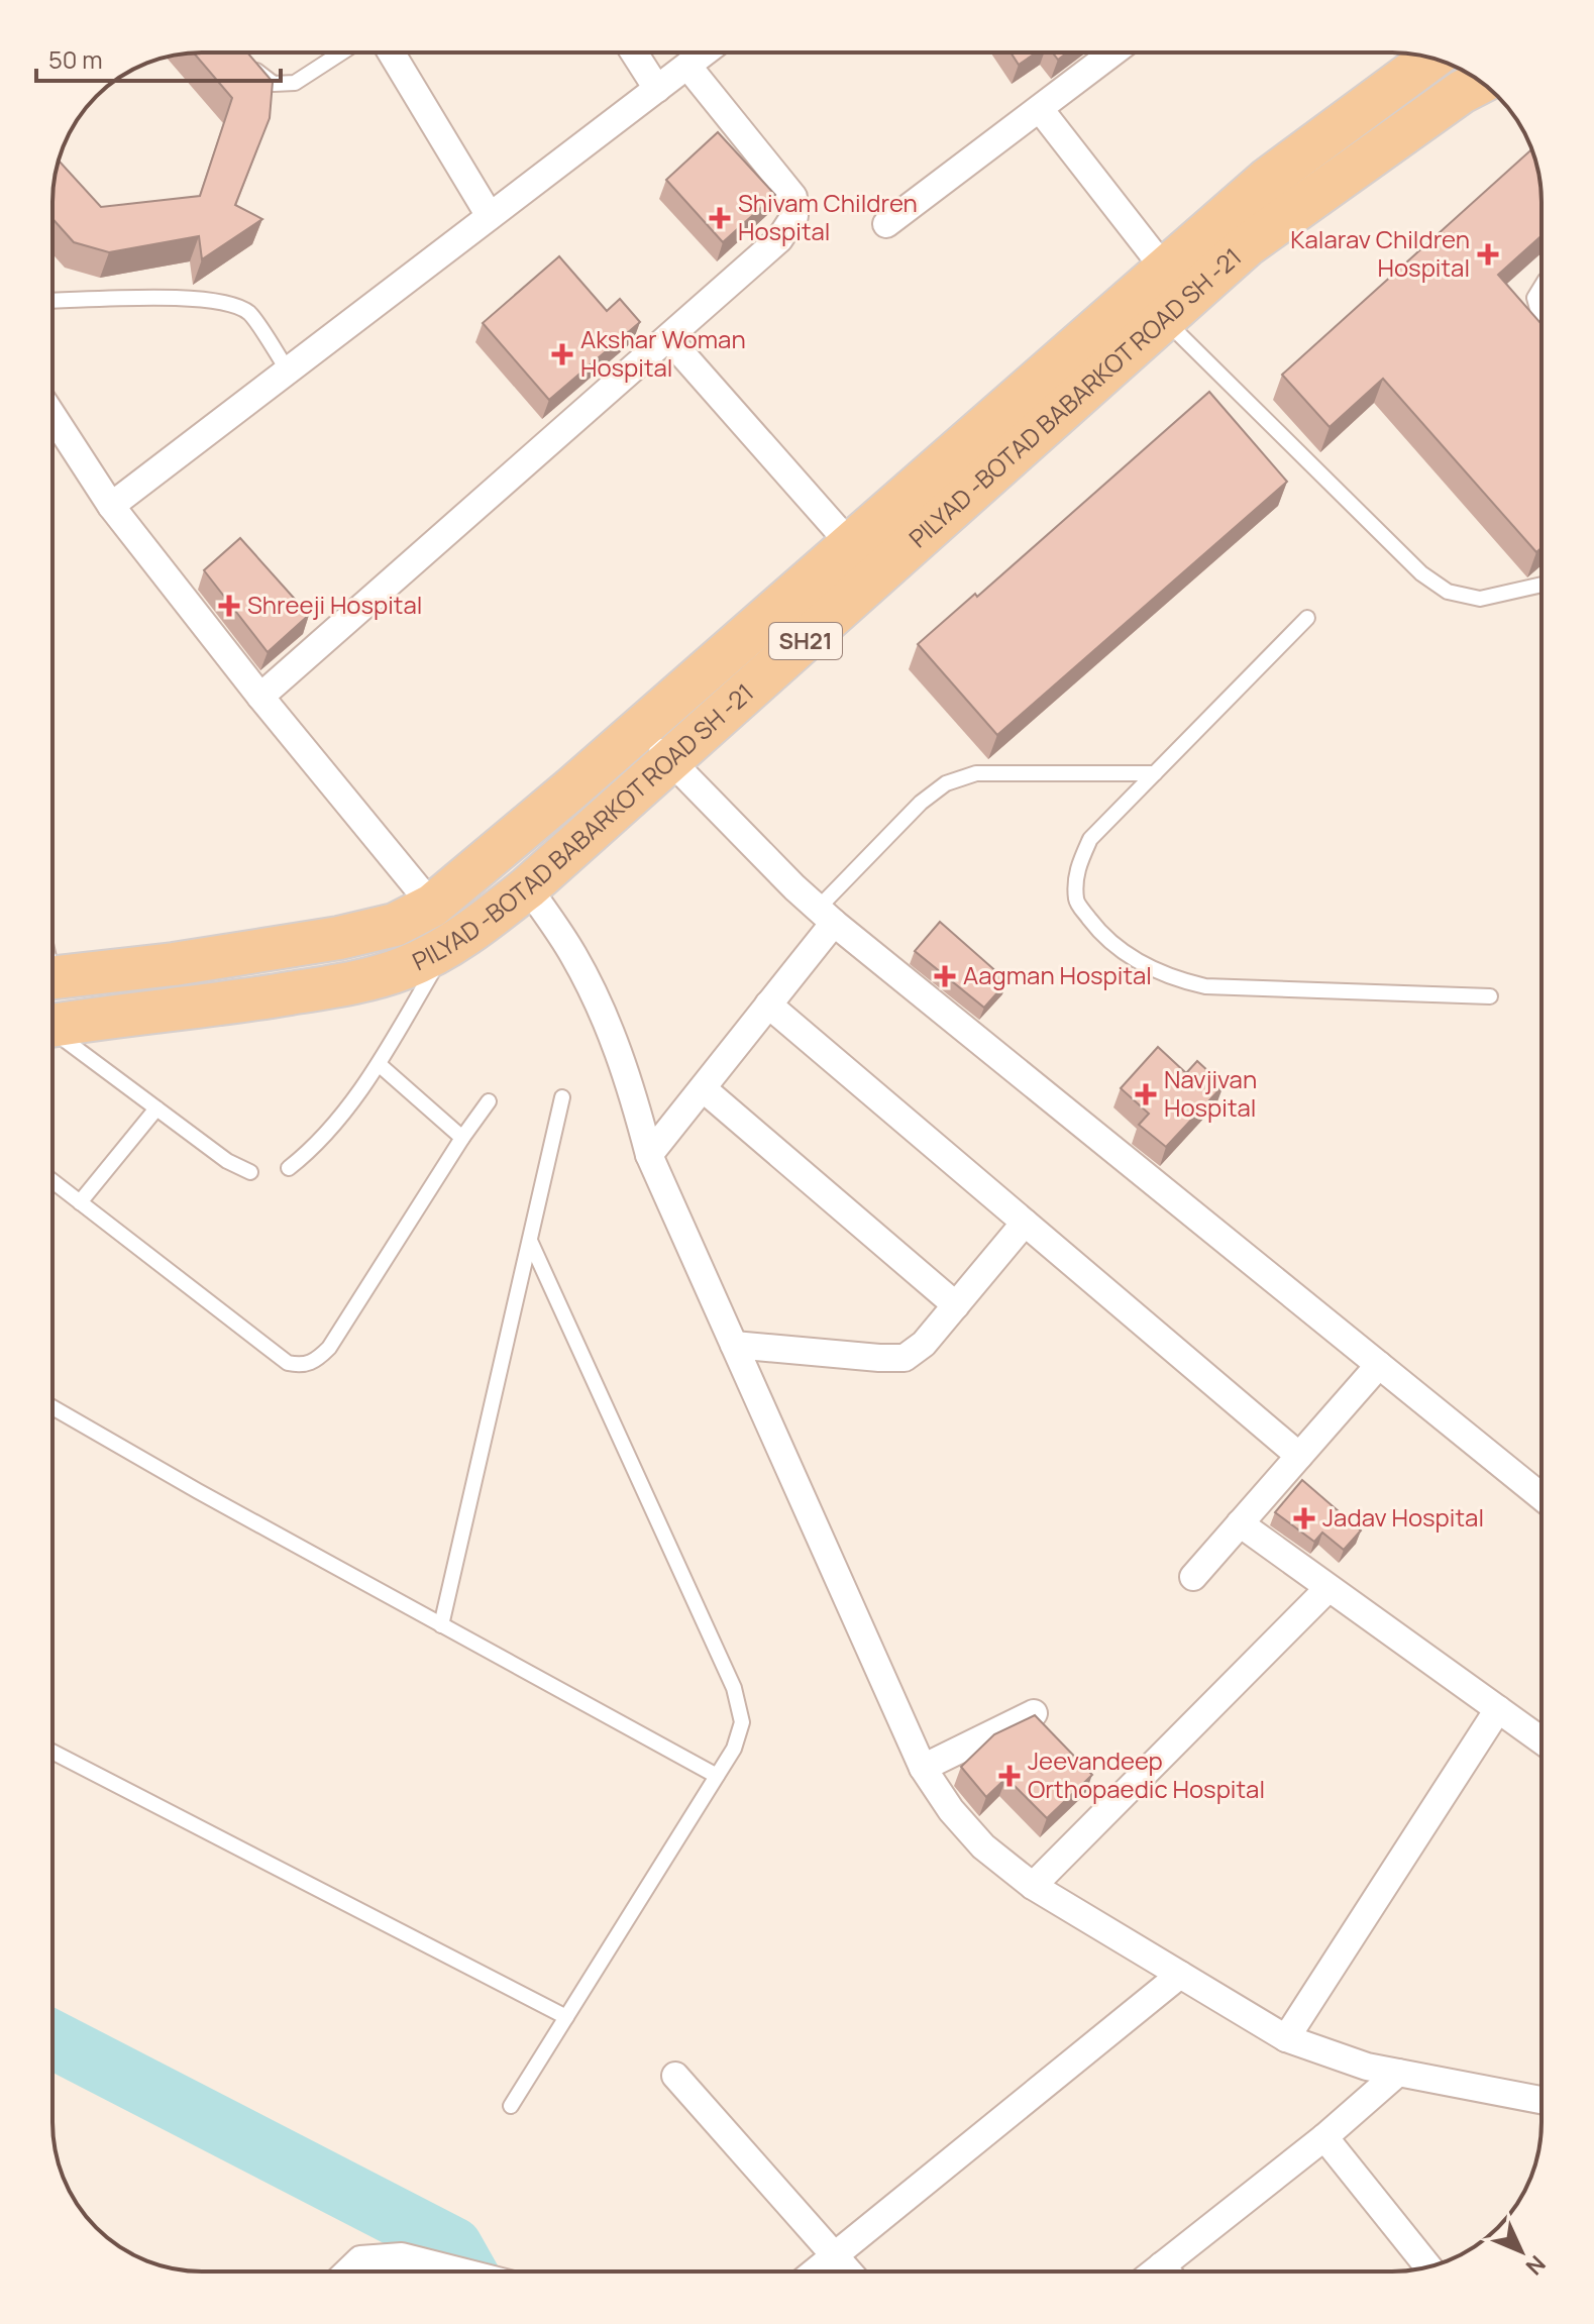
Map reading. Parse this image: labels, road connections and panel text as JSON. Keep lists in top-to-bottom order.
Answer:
{
  "streets": {
    "main road": ["PILYAD -BOTAD BABARKOT ROAD SH -21", "SH21"]
  },
  "places": {
    "health": [
      "Shivam Children Hospital",
      "Kalarav Children Hospital",
      "Akshar Woman Hospital",
      "Shreeji Hospital",
      "Aagman Hospital",
      "Navjivan Hospital",
      "Jadav Hospital",
      "Jeevandeep Orthopaedic Hospital"
    ]
  },
  "scale_bar": "50 m",
  "north": "bottom right"
}
